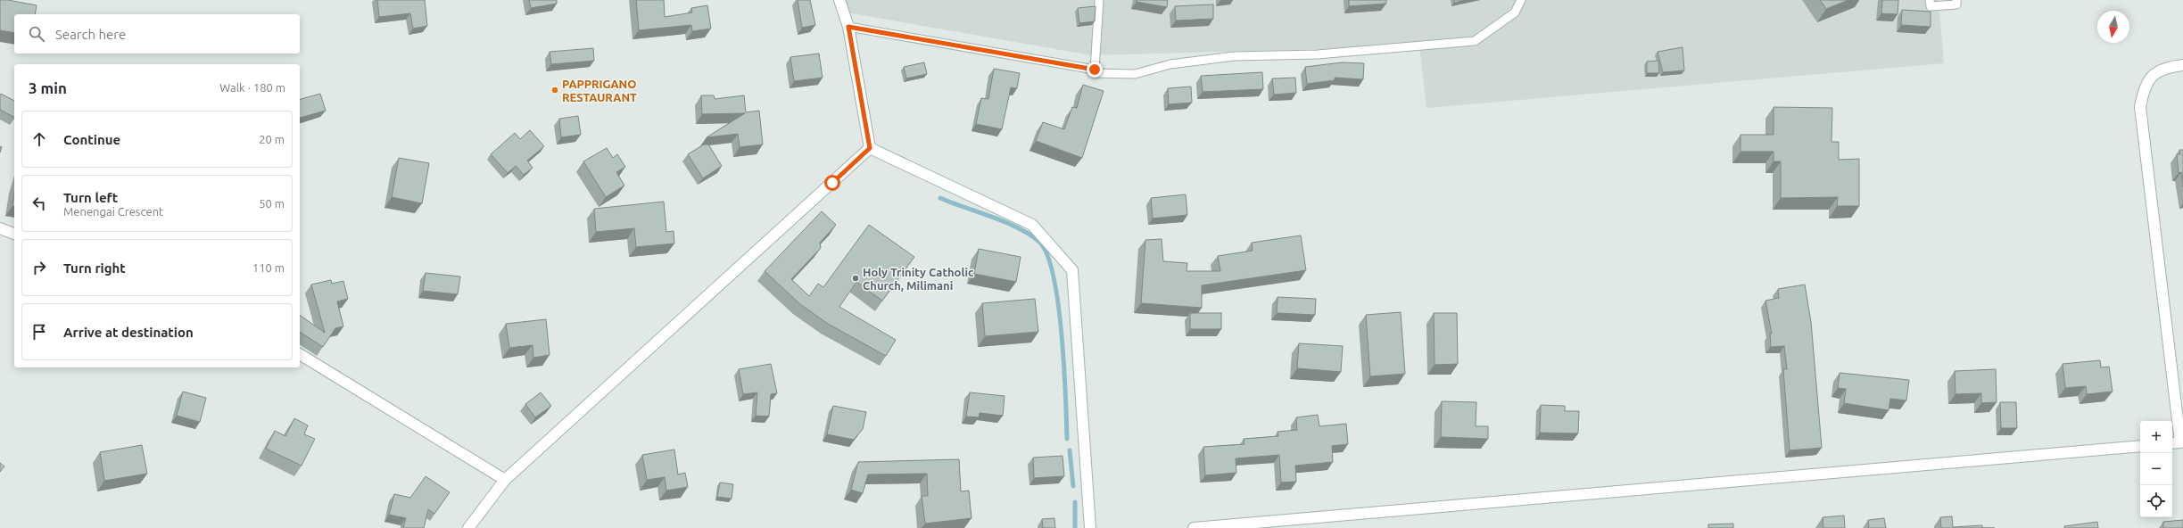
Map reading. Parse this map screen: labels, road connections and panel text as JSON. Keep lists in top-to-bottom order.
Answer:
{
  "places": ["PAPPRIGANO RESTAURANT", "Holy Trinity Catholic Church, Milimani"],
  "north": "bottom",
  "page": {
    "search": "Search here",
    "heading": ["3 min", "Walk · 180 m"],
    "list": [
      ["Continue", "20 m"],
      ["Turn left", "Menengai Crescent", "50 m"],
      ["Turn right", "110 m"],
      "Arrive at destination"
    ],
    "map_buttons": ["+", "−"]
  }
}
